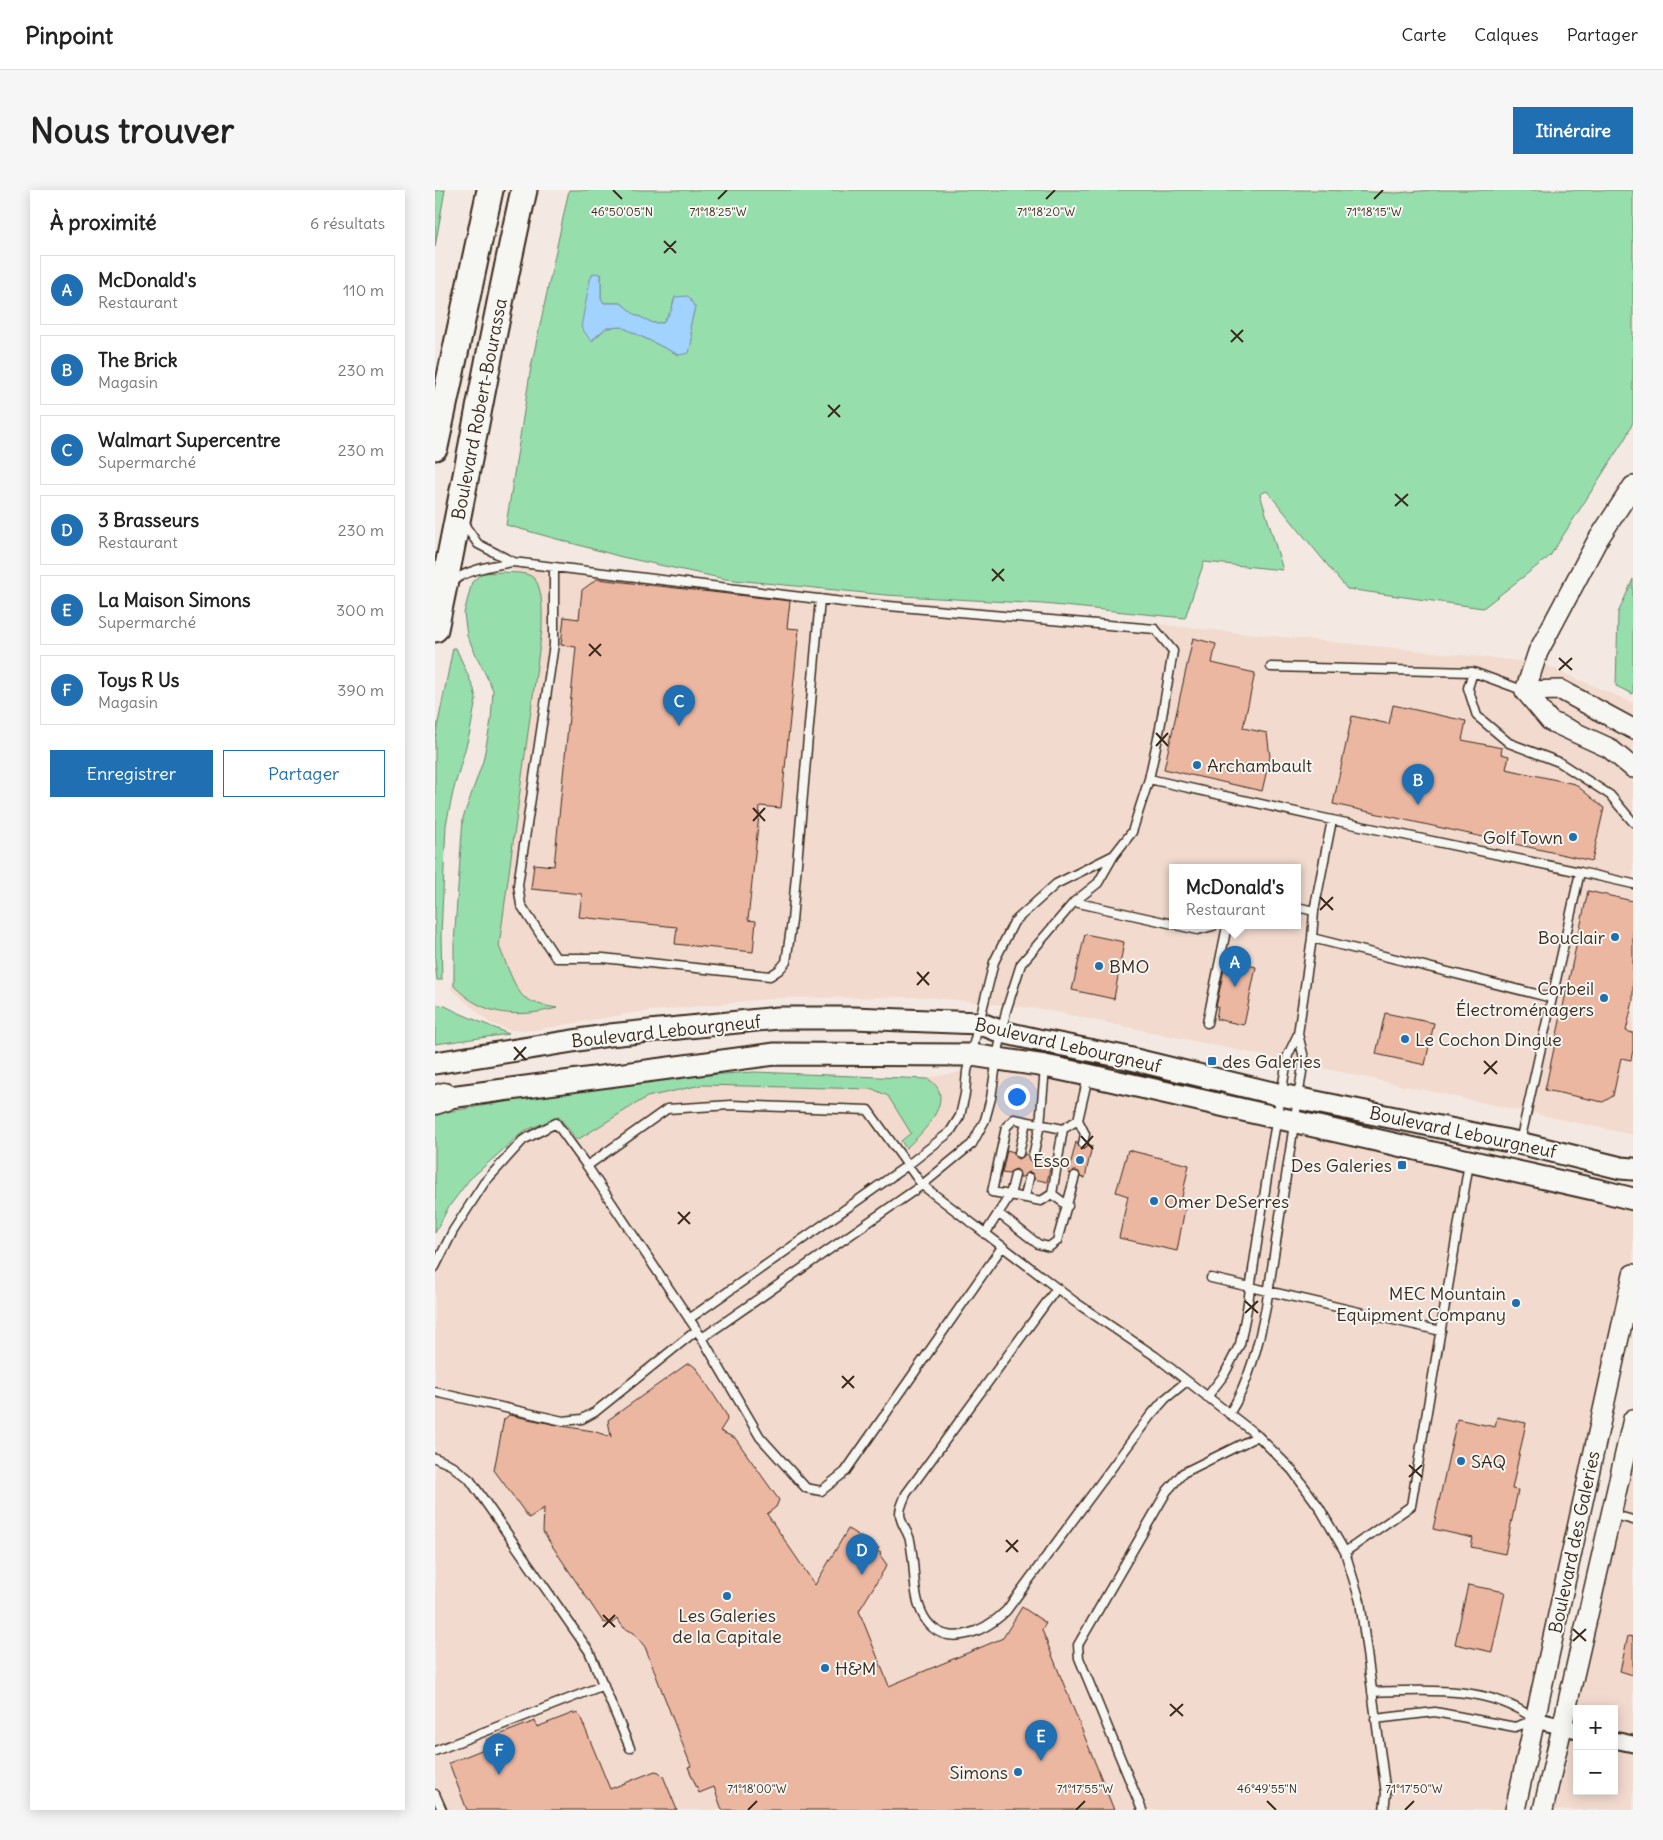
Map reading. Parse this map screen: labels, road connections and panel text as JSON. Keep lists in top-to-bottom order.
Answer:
{
  "streets": {
    "highway": ["Boulevard Robert-Bourassa"],
    "main road": ["Boulevard Lebourgneuf"],
    "street": ["Boulevard des Galeries"]
  },
  "places": {
    "other": [
      "Archambault",
      "Golf Town",
      "Bouclair",
      "BMO",
      "Corbeil Électroménagers",
      "Le Cochon Dingue",
      "Esso",
      "Omer DeSerres",
      "MEC Mountain Equipment Company",
      "SAQ",
      "Les Galeries de la Capitale",
      "H&M",
      "Simons"
    ],
    "transit": ["des Galeries", "Des Galeries"]
  },
  "page": {
    "header": "Pinpoint",
    "nav": ["Carte", "Calques", "Partager"],
    "buttons": [
      "Itinéraire",
      ["Enregistrer", "Partager"]
    ],
    "title": "Nous trouver",
    "heading": ["À proximité", "6 résultats"],
    "list": [
      {
        "mark": "A",
        "name": "McDonald's",
        "note": "Restaurant",
        "value": "110 m"
      },
      {
        "mark": "B",
        "name": "The Brick",
        "note": "Magasin",
        "value": "230 m"
      },
      {
        "mark": "C",
        "name": "Walmart Supercentre",
        "note": "Supermarché",
        "value": "230 m"
      },
      {
        "mark": "D",
        "name": "3 Brasseurs",
        "note": "Restaurant",
        "value": "230 m"
      },
      {
        "mark": "E",
        "name": "La Maison Simons",
        "note": "Supermarché",
        "value": "300 m"
      },
      {
        "mark": "F",
        "name": "Toys R Us",
        "note": "Magasin",
        "value": "390 m"
      }
    ],
    "pins": [
      "C",
      "B",
      "A",
      "D",
      "E",
      "F"
    ],
    "popup": ["McDonald's", "Restaurant"],
    "map_buttons": ["+", "−"]
  },
  "coordinates": [
    "46°50'05\"N",
    "71°18'25\"W",
    "71°18'20\"W",
    "71°18'15\"W",
    "71°18'00\"W",
    "71°17'55\"W",
    "46°49'55\"N",
    "71°17'50\"W"
  ]
}
